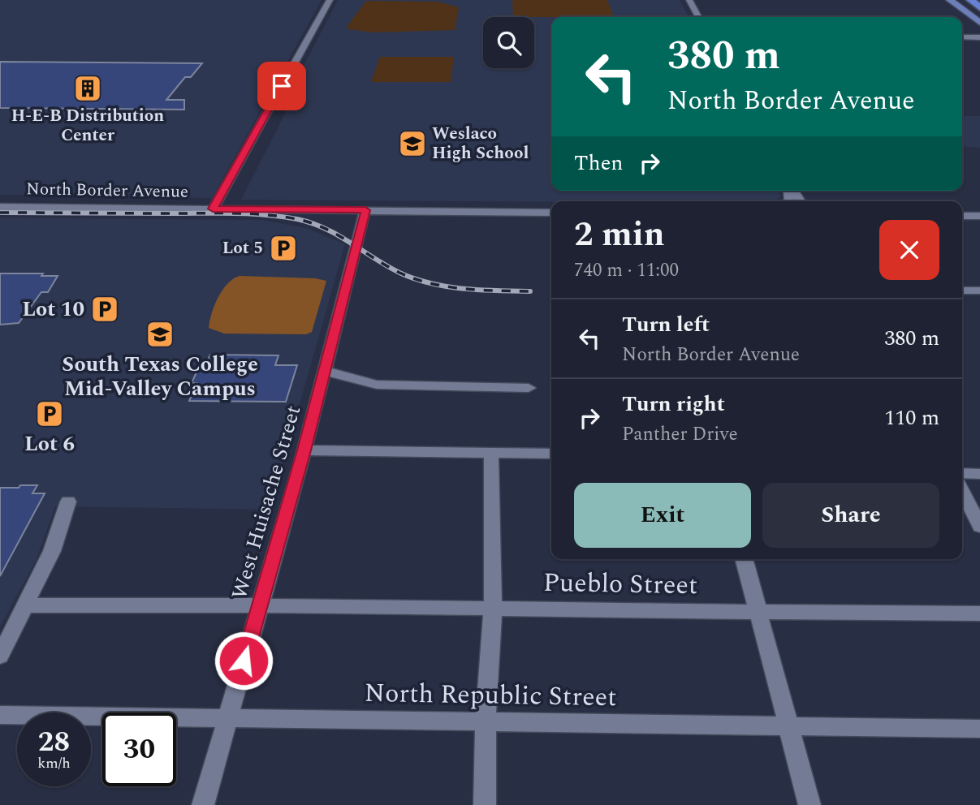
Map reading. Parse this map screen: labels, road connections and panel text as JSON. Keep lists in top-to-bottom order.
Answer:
{
  "streets": {
    "street": [
      "North Border Avenue",
      "West Huisache Street",
      "Pueblo Street",
      "North Republic Street"
    ]
  },
  "crossings": [
    ["North Border Avenue", "West Huisache Street"],
    ["West Huisache Street", "Pueblo Street"],
    ["West Huisache Street", "North Republic Street"]
  ],
  "places": {
    "building": ["H-E-B Distribution Center"],
    "school or university": ["Weslaco High School", "South Texas College Mid-Valley Campus"],
    "parking": ["Lot 5", "Lot 10", "Lot 6"]
  },
  "page": {
    "turn": ["380 m", "North Border Avenue"],
    "then": "Then",
    "heading": ["2 min", "740 m · 11:00"],
    "list": [
      {
        "name": "Turn left",
        "note": "North Border Avenue",
        "value": "380 m"
      },
      {
        "name": "Turn right",
        "note": "Panther Drive",
        "value": "110 m"
      }
    ],
    "buttons": ["Exit", "Share"],
    "speed": "28 km/h",
    "limit": "30"
  }
}
